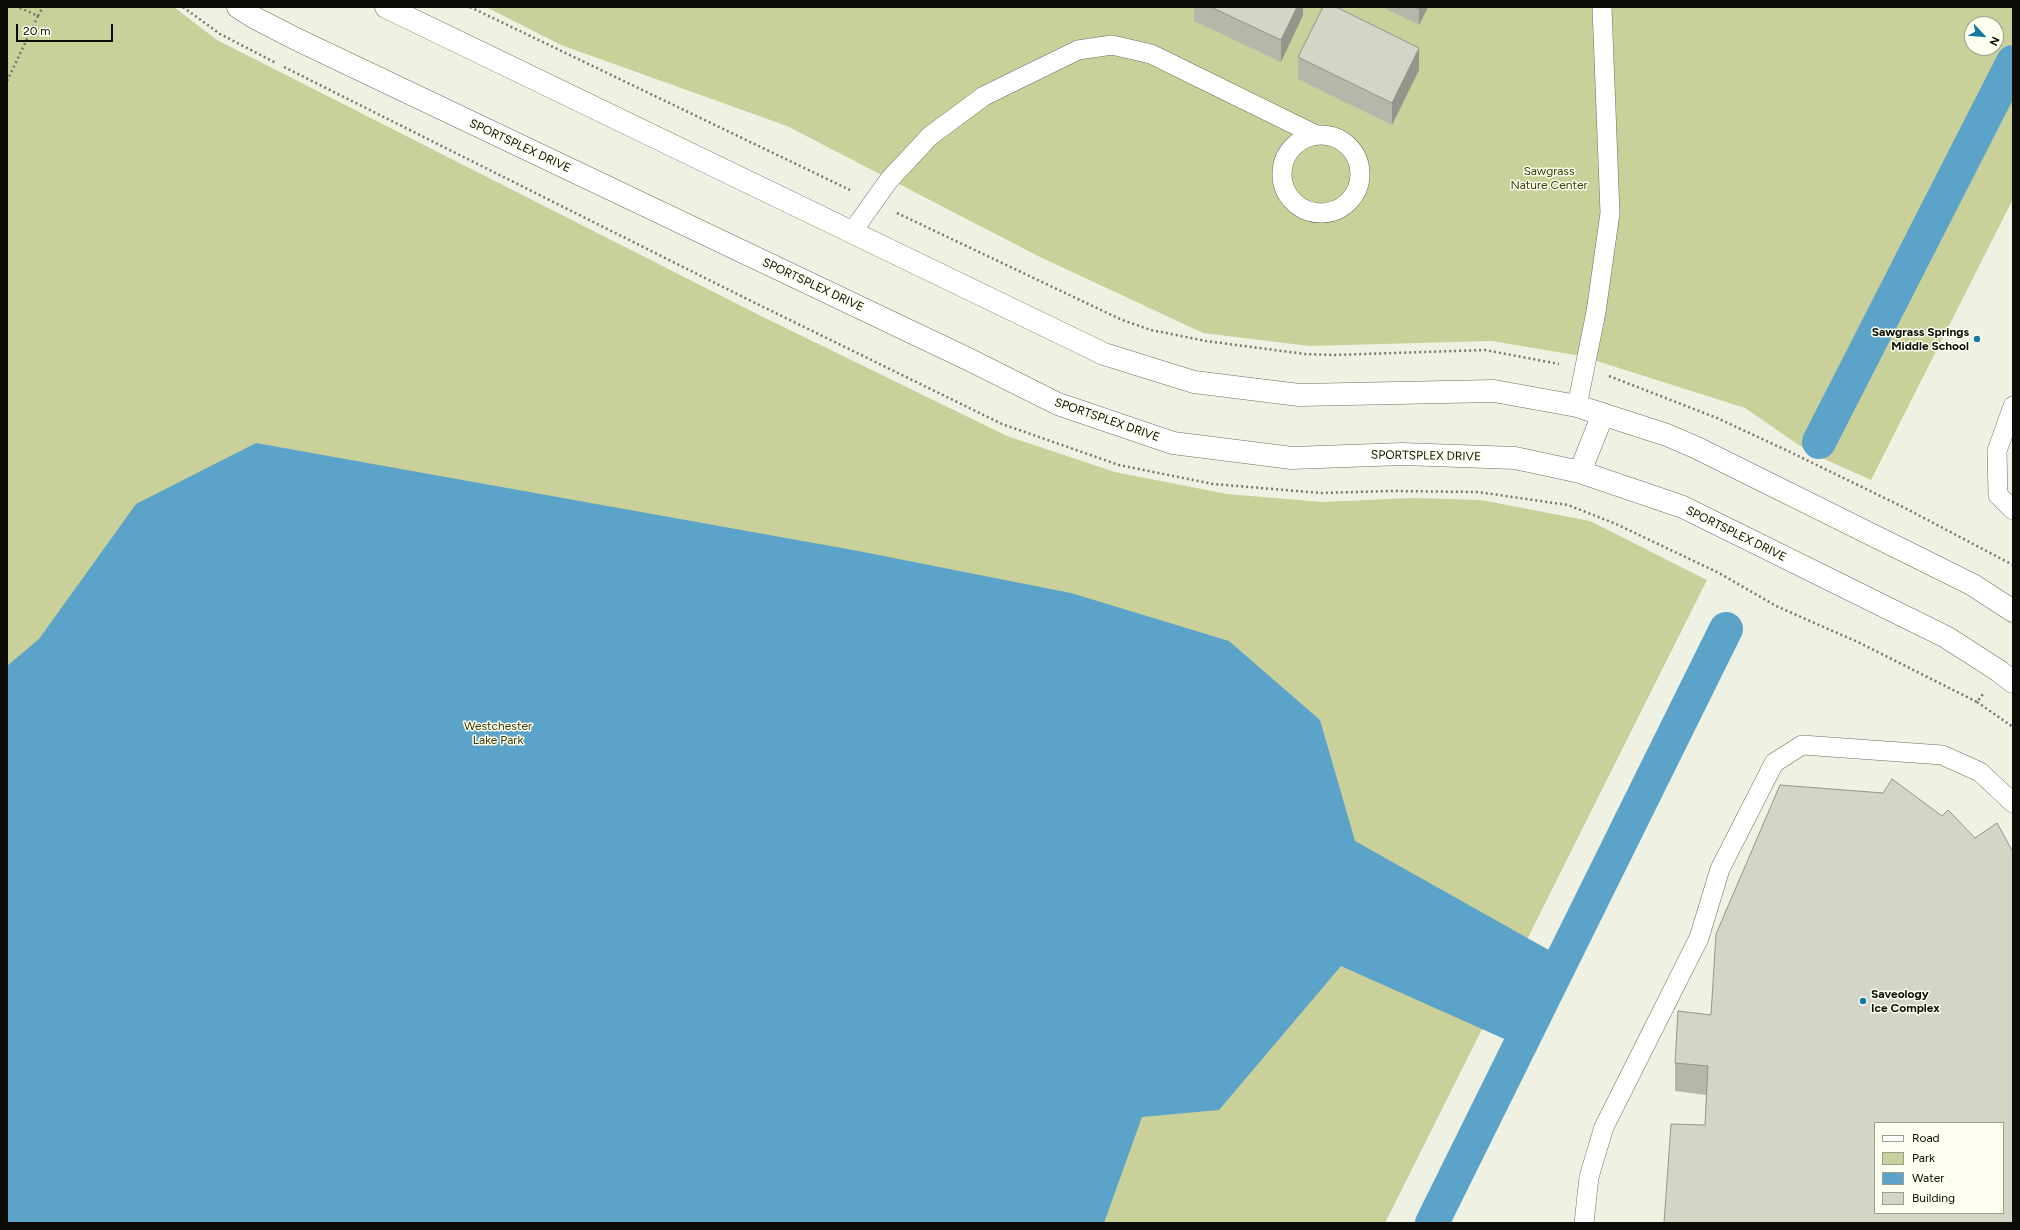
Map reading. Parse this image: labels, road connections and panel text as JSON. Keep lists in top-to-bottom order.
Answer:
{
  "streets": {
    "street": ["SPORTSPLEX DRIVE"]
  },
  "parks": ["Sawgrass Nature Center", "Westchester Lake Park"],
  "places": ["Sawgrass Springs Middle School", "Saveology Ice Complex"],
  "legend": [
    "Road",
    "Park",
    "Water",
    "Building"
  ],
  "scale_bar": "20 m",
  "north": "bottom right"
}
